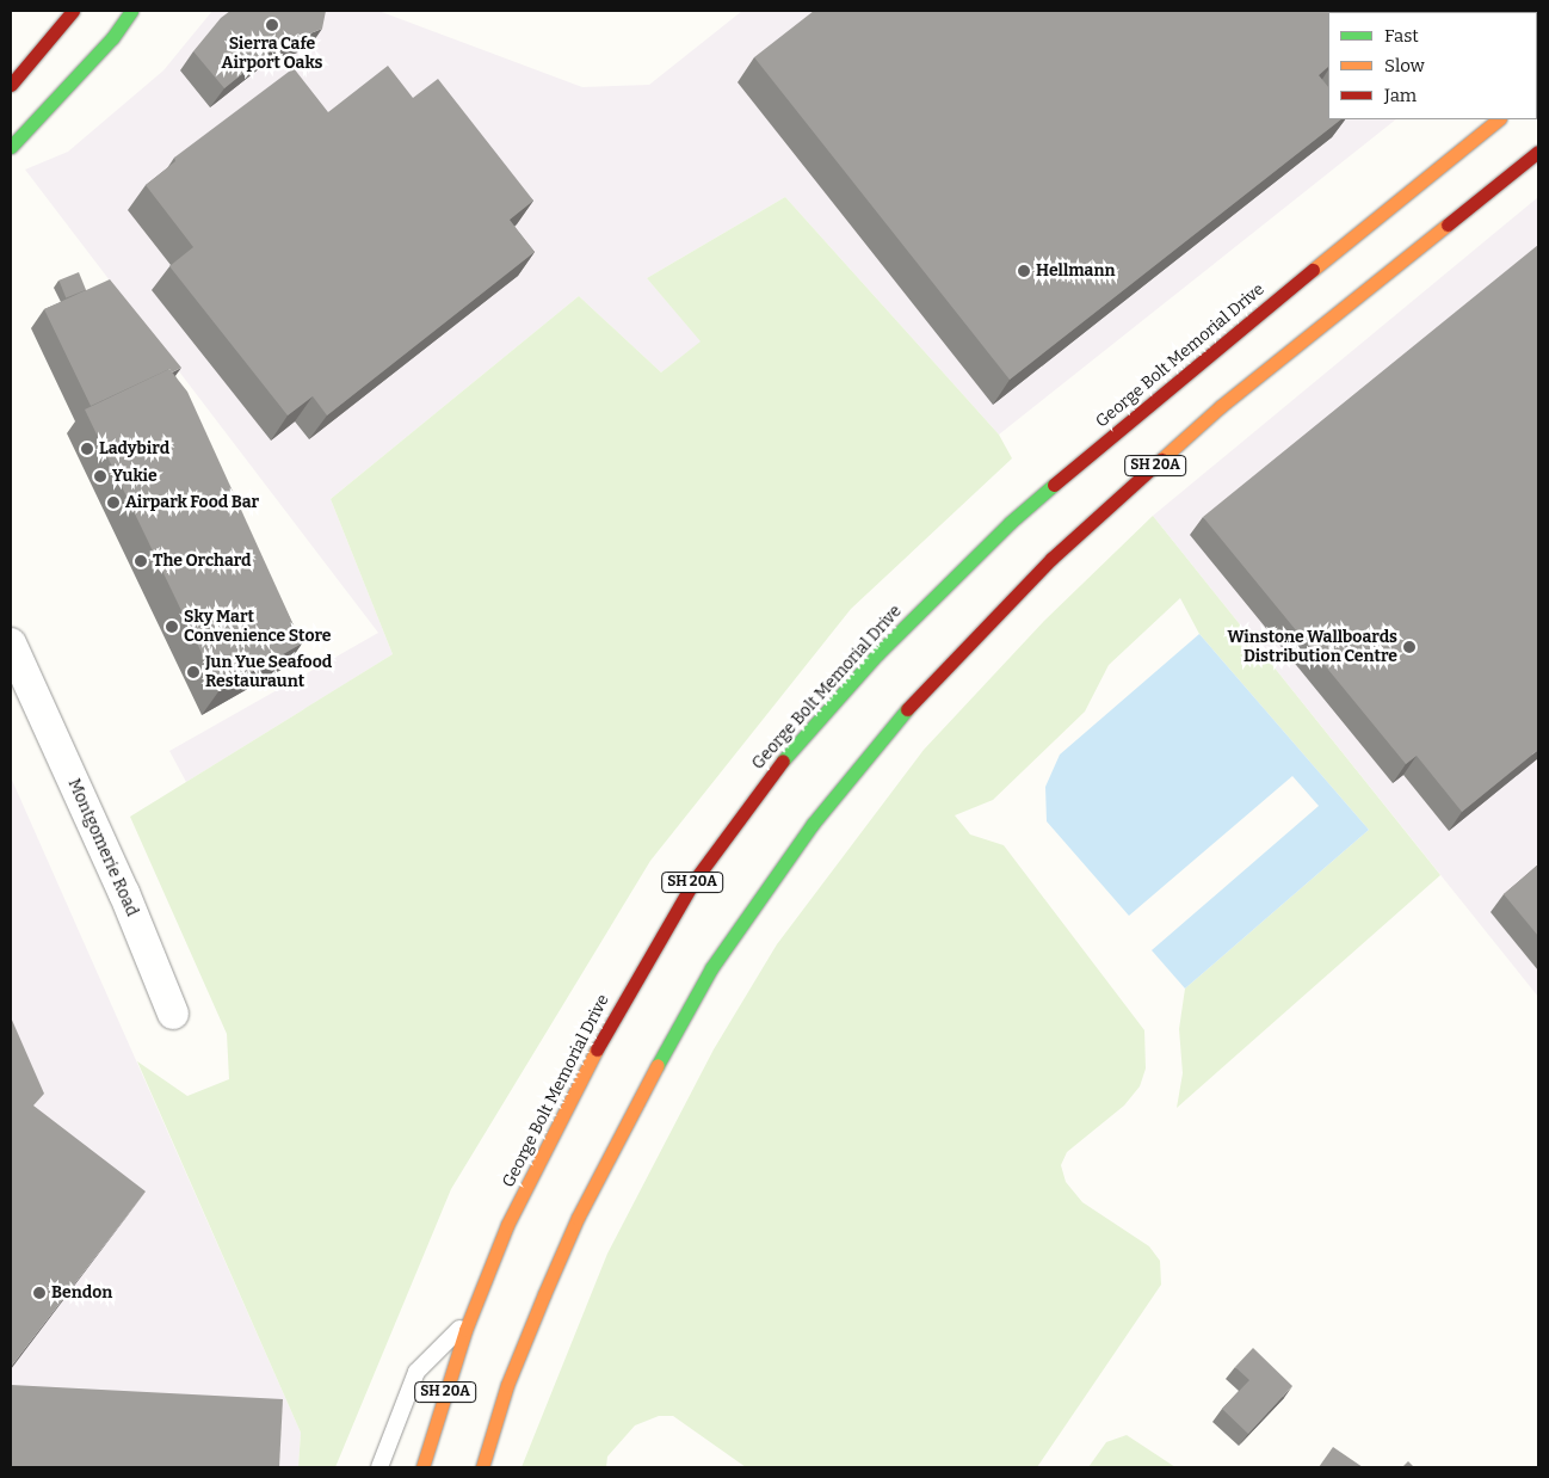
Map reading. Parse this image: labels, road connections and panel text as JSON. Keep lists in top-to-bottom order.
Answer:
{
  "streets": {
    "main road": ["George Bolt Memorial Drive", "SH 20A"],
    "street": ["Montgomerie Road"]
  },
  "places": [
    "Sierra Cafe Airport Oaks",
    "Hellmann",
    "Ladybird",
    "Yukie",
    "Airpark Food Bar",
    "The Orchard",
    "Sky Mart Convenience Store",
    "Winstone Wallboards Distribution Centre",
    "Jun Yue Seafood Restauraunt",
    "Bendon"
  ],
  "legend": ["Fast", "Slow", "Jam"]
}
